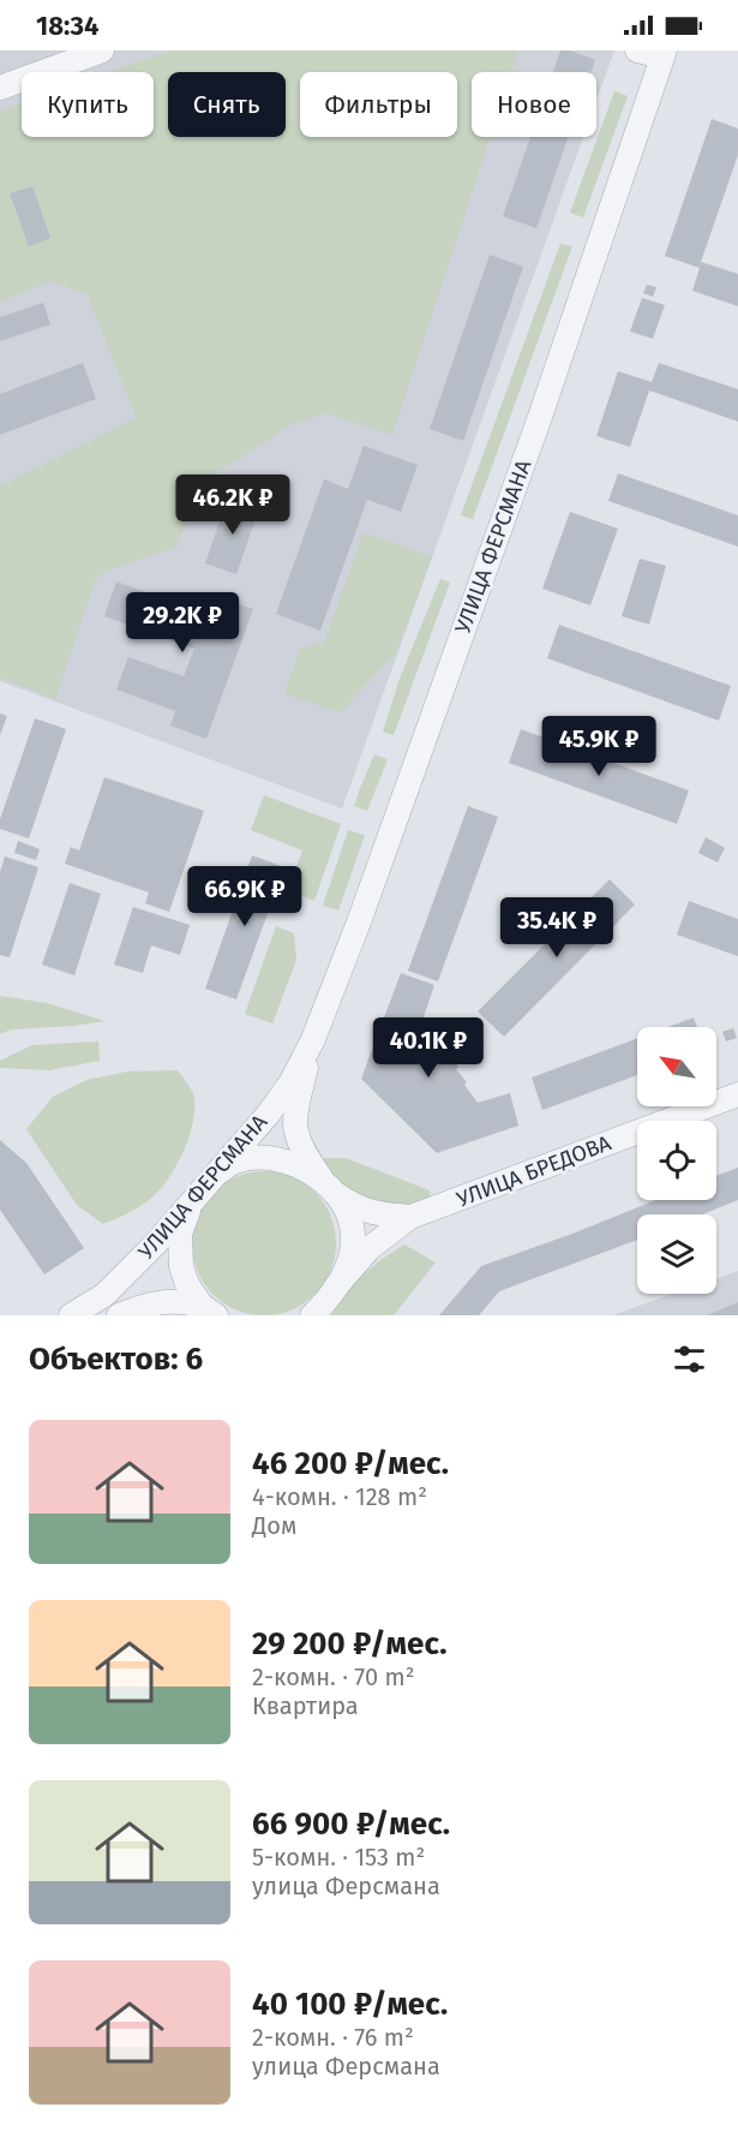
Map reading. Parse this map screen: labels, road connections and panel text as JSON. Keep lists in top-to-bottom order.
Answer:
{
  "streets": {
    "street": ["УЛИЦА ФЕРСМАНА", "УЛИЦА БРЕДОВА"]
  },
  "north": "top left",
  "page": {
    "status": "18:34",
    "chip": [
      "Купить",
      "Снять",
      "Фильтры",
      "Новое"
    ],
    "price": [
      "46.2K ₽",
      "29.2K ₽",
      "45.9K ₽",
      "66.9K ₽",
      "35.4K ₽",
      "40.1K ₽"
    ],
    "heading": "Объектов: 6",
    "list": [
      {
        "name": "46 200 ₽/мес.",
        "note": "4-комн. · 128 m² · Дом"
      },
      {
        "name": "29 200 ₽/мес.",
        "note": "2-комн. · 70 m² · Квартира"
      },
      {
        "name": "66 900 ₽/мес.",
        "note": "5-комн. · 153 m² · улица Ферсмана"
      },
      {
        "name": "40 100 ₽/мес.",
        "note": "2-комн. · 76 m² · улица Ферсмана"
      }
    ]
  }
}
